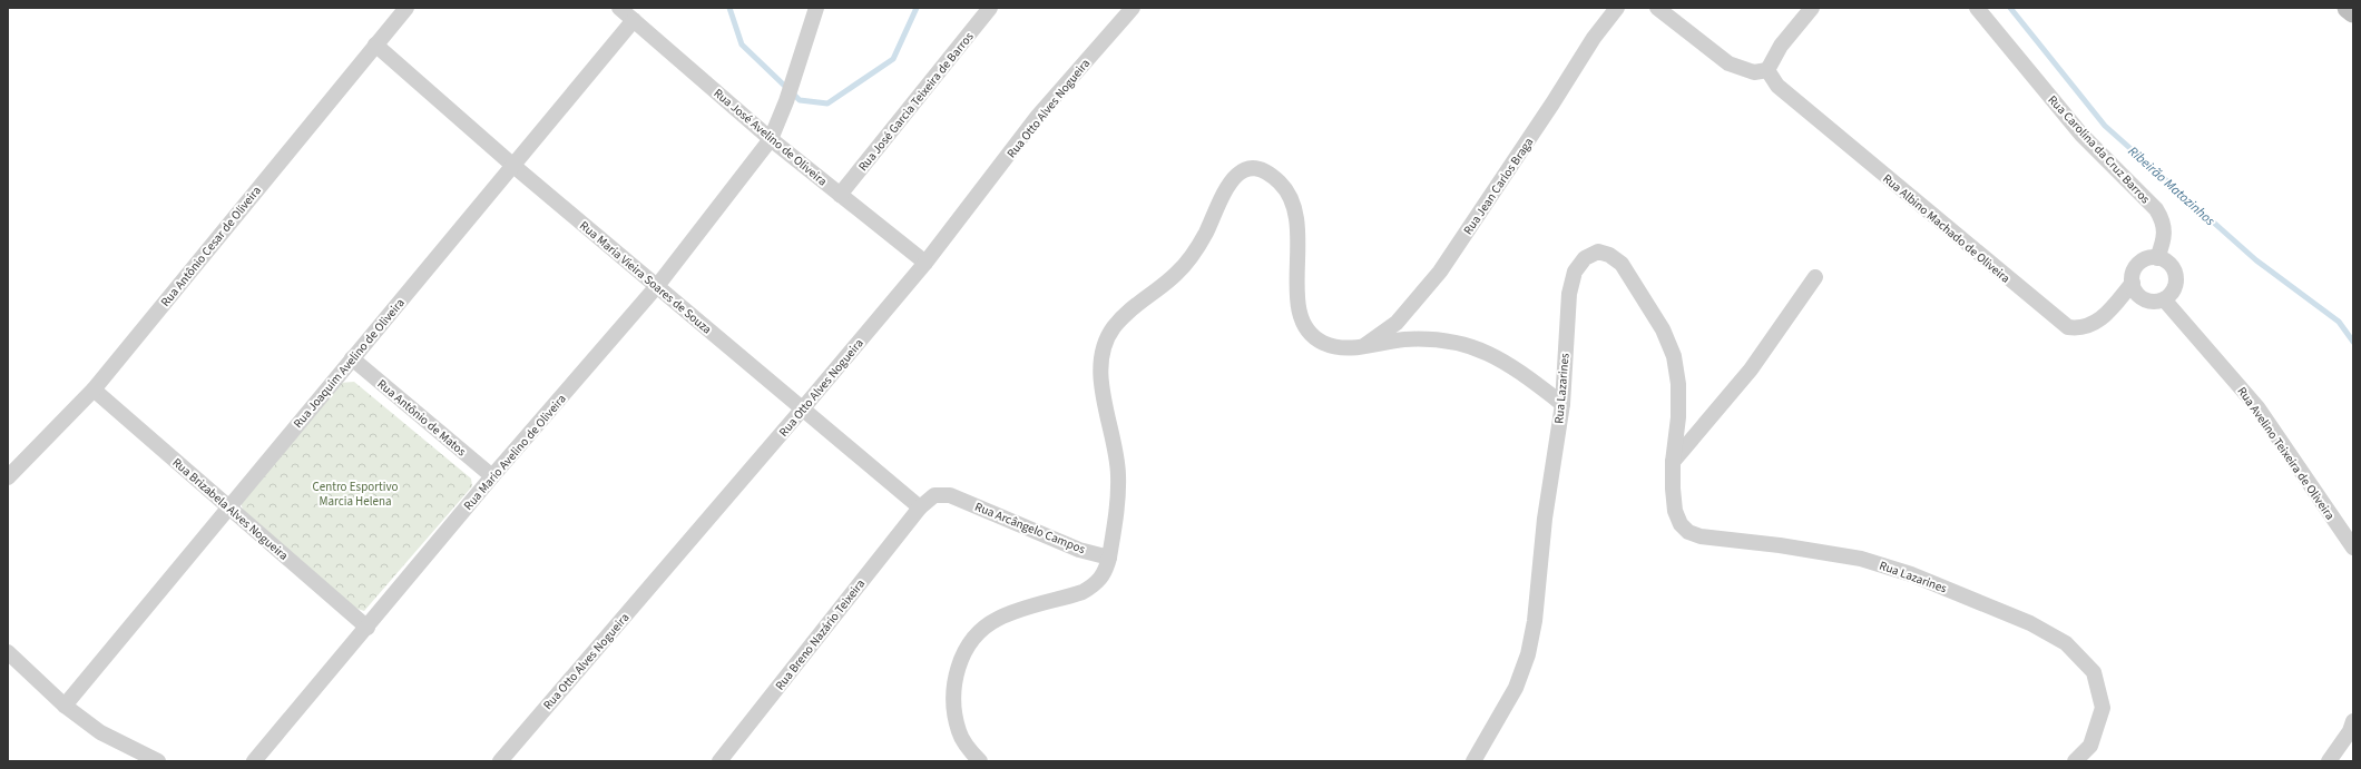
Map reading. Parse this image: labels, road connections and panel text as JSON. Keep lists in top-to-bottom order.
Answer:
{
  "streets": {
    "street": [
      "Rua José Garcia Teixeira de Barros",
      "Rua Otto Alves Nogueira",
      "Rua José Avelino de Oliveira",
      "Rua Carolina da Cruz Barros",
      "Rua Jean Carlos Braga",
      "Rua Albino Machado de Oliveira",
      "Rua Antônio Cesar de Oliveira",
      "Rua Maria Vieira Soares de Souza",
      "Rua Joaquim Avelino de Oliveira",
      "Rua Lazarines",
      "Rua Antônio de Matos",
      "Rua Mario Avelino de Oliveira",
      "Rua Avelino Teixeira de Oliveira",
      "Rua Brizabela Alves Nogueira",
      "Rua Arcângelo Campos",
      "Rua Breno Nazário Teixeira"
    ]
  },
  "crossings": [
    ["Rua José Garcia Teixeira de Barros", "Rua José Avelino de Oliveira"],
    ["Rua Otto Alves Nogueira", "Rua José Avelino de Oliveira"],
    ["Rua Otto Alves Nogueira", "Rua Maria Vieira Soares de Souza"],
    ["Rua José Avelino de Oliveira", "Rua Joaquim Avelino de Oliveira"],
    ["Rua José Avelino de Oliveira", "Rua Mario Avelino de Oliveira"],
    ["Rua Carolina da Cruz Barros", "Rua Albino Machado de Oliveira"],
    ["Rua Carolina da Cruz Barros", "Rua Avelino Teixeira de Oliveira"],
    ["Rua Albino Machado de Oliveira", "Rua Avelino Teixeira de Oliveira"],
    ["Rua Antônio Cesar de Oliveira", "Rua Maria Vieira Soares de Souza"],
    ["Rua Antônio Cesar de Oliveira", "Rua Brizabela Alves Nogueira"],
    ["Rua Maria Vieira Soares de Souza", "Rua Joaquim Avelino de Oliveira"],
    ["Rua Maria Vieira Soares de Souza", "Rua Mario Avelino de Oliveira"],
    ["Rua Maria Vieira Soares de Souza", "Rua Arcângelo Campos"],
    ["Rua Maria Vieira Soares de Souza", "Rua Breno Nazário Teixeira"],
    ["Rua Joaquim Avelino de Oliveira", "Rua Antônio de Matos"],
    ["Rua Joaquim Avelino de Oliveira", "Rua Brizabela Alves Nogueira"],
    ["Rua Antônio de Matos", "Rua Mario Avelino de Oliveira"],
    ["Rua Mario Avelino de Oliveira", "Rua Brizabela Alves Nogueira"],
    ["Rua Arcângelo Campos", "Rua Breno Nazário Teixeira"]
  ],
  "water": ["Ribeirão Matozinhos"],
  "parks": ["Centro Esportivo Marcia Helena"]
}
